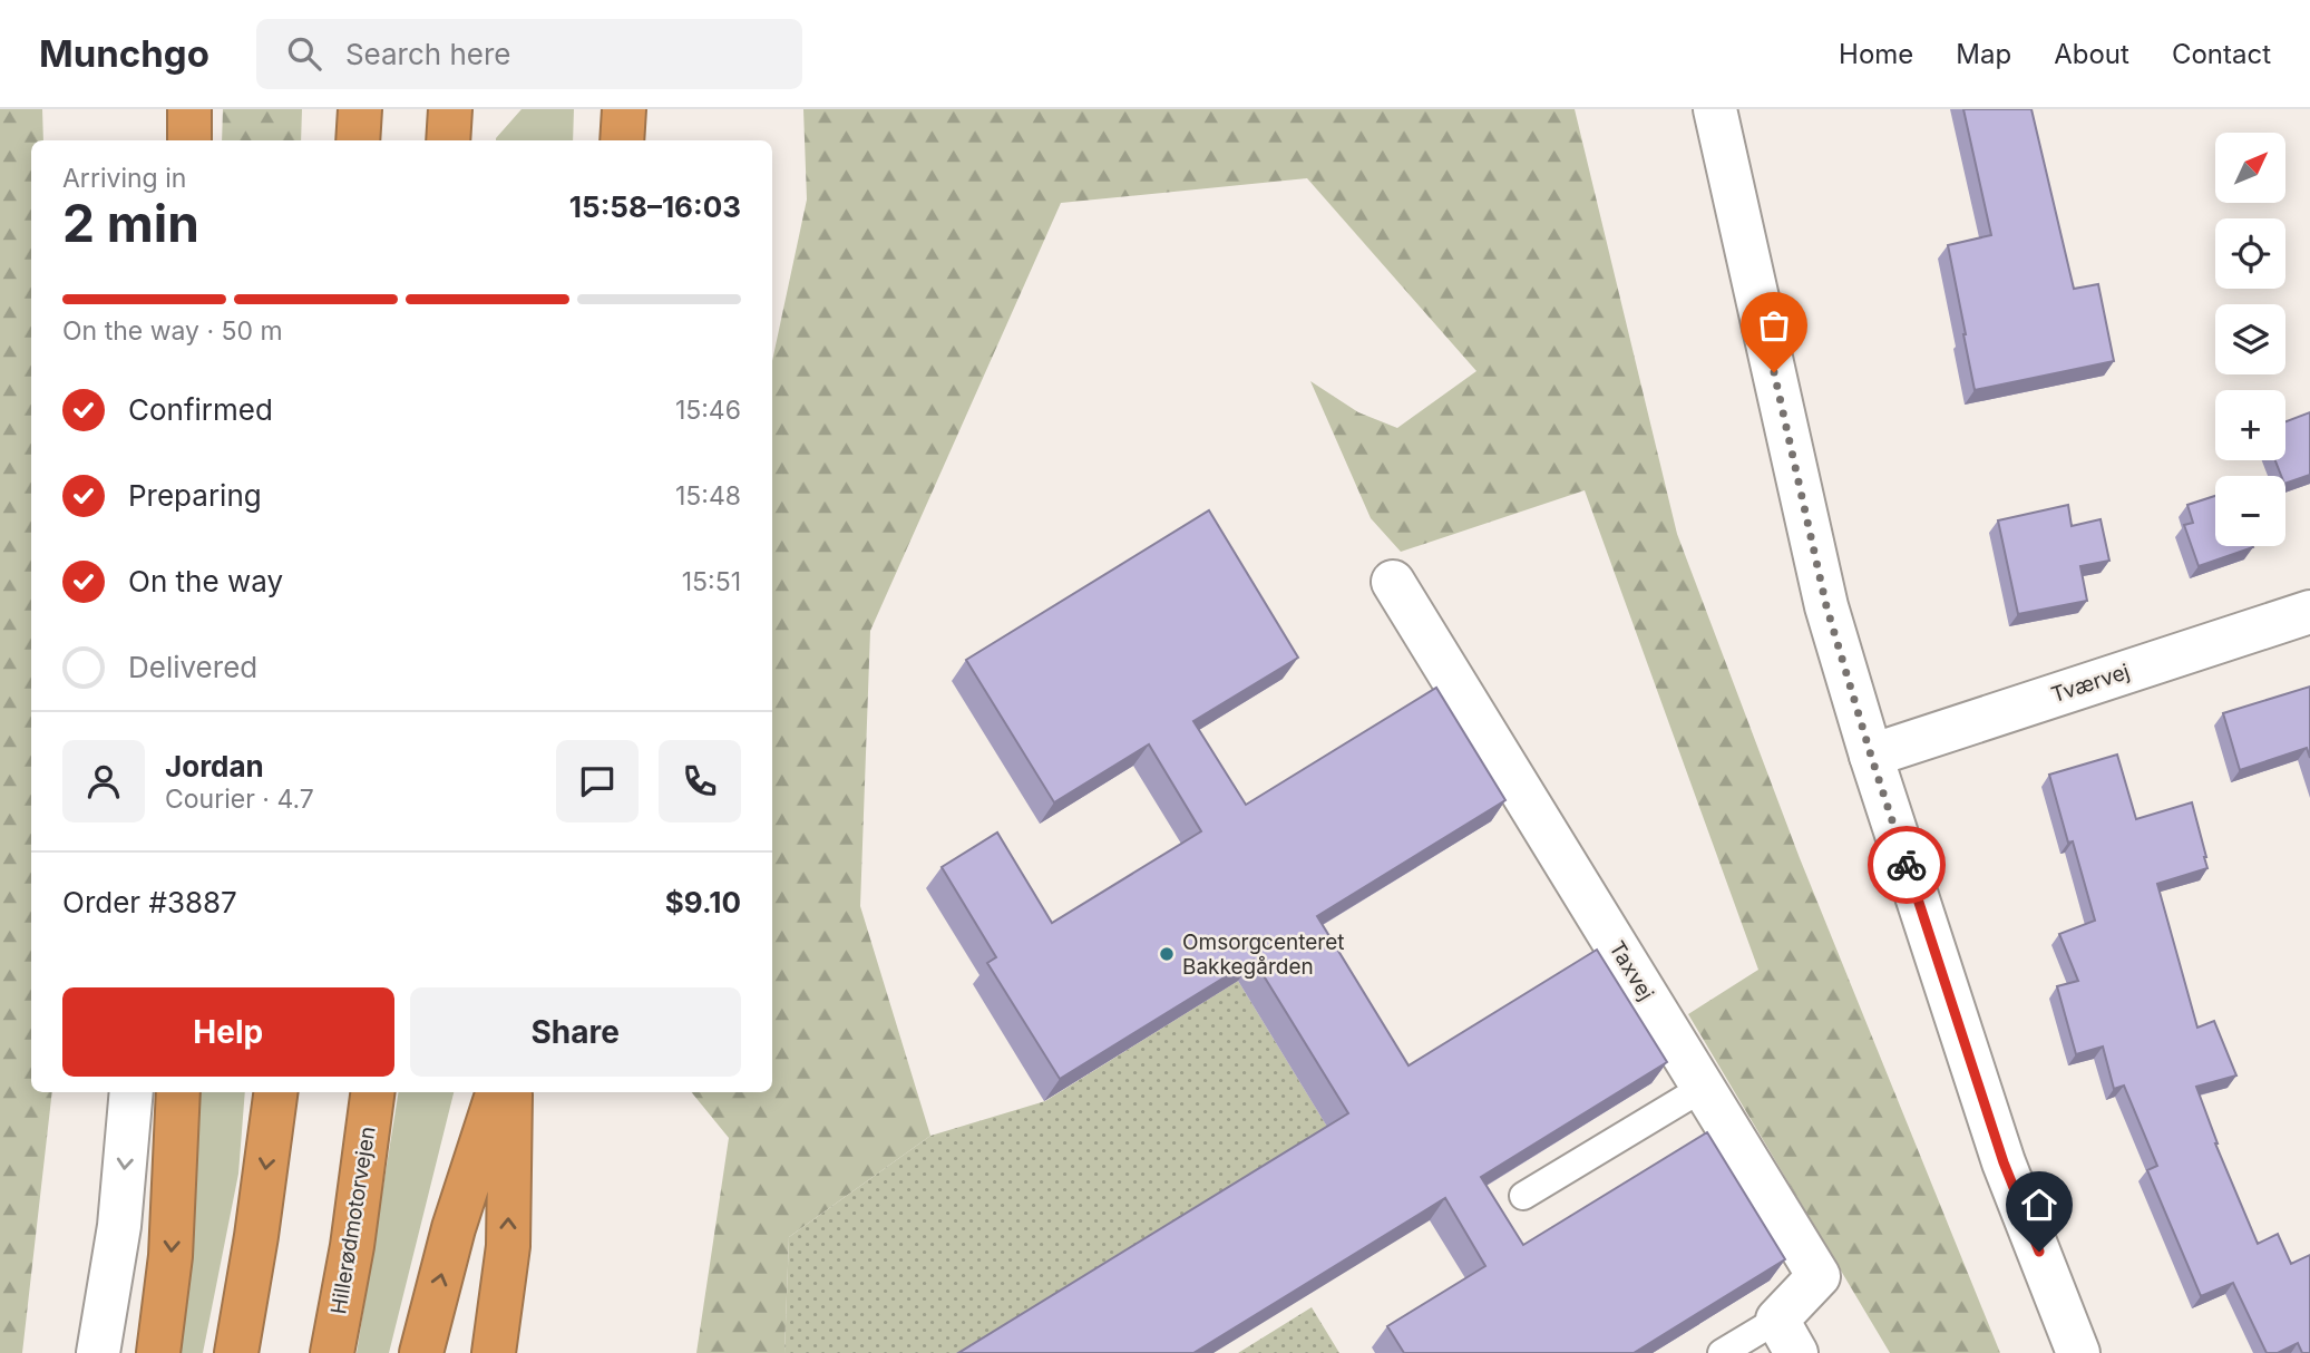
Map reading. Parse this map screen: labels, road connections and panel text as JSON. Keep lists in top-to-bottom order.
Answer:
{
  "streets": {
    "highway": ["Hillerødmotorvejen"],
    "street": ["Tværvej", "Taxvej"]
  },
  "places": ["Omsorgcenteret Bakkegården"],
  "north": "top right",
  "page": {
    "header": "Munchgo",
    "search": "Search here",
    "nav": [
      "Home",
      "Map",
      "About",
      "Contact"
    ],
    "map_buttons": ["+", "−"],
    "heading": ["2 min", "Arriving in", "15:58–16:03"],
    "panel": [
      "Jordan",
      "Courier · 4.7",
      "Order #3887",
      "$9.10"
    ],
    "bar": "On the way · 50 m",
    "list": [
      ["Confirmed", "15:46"],
      ["Preparing", "15:48"],
      ["On the way", "15:51"],
      "Delivered"
    ],
    "buttons": ["Help", "Share"]
  }
}
